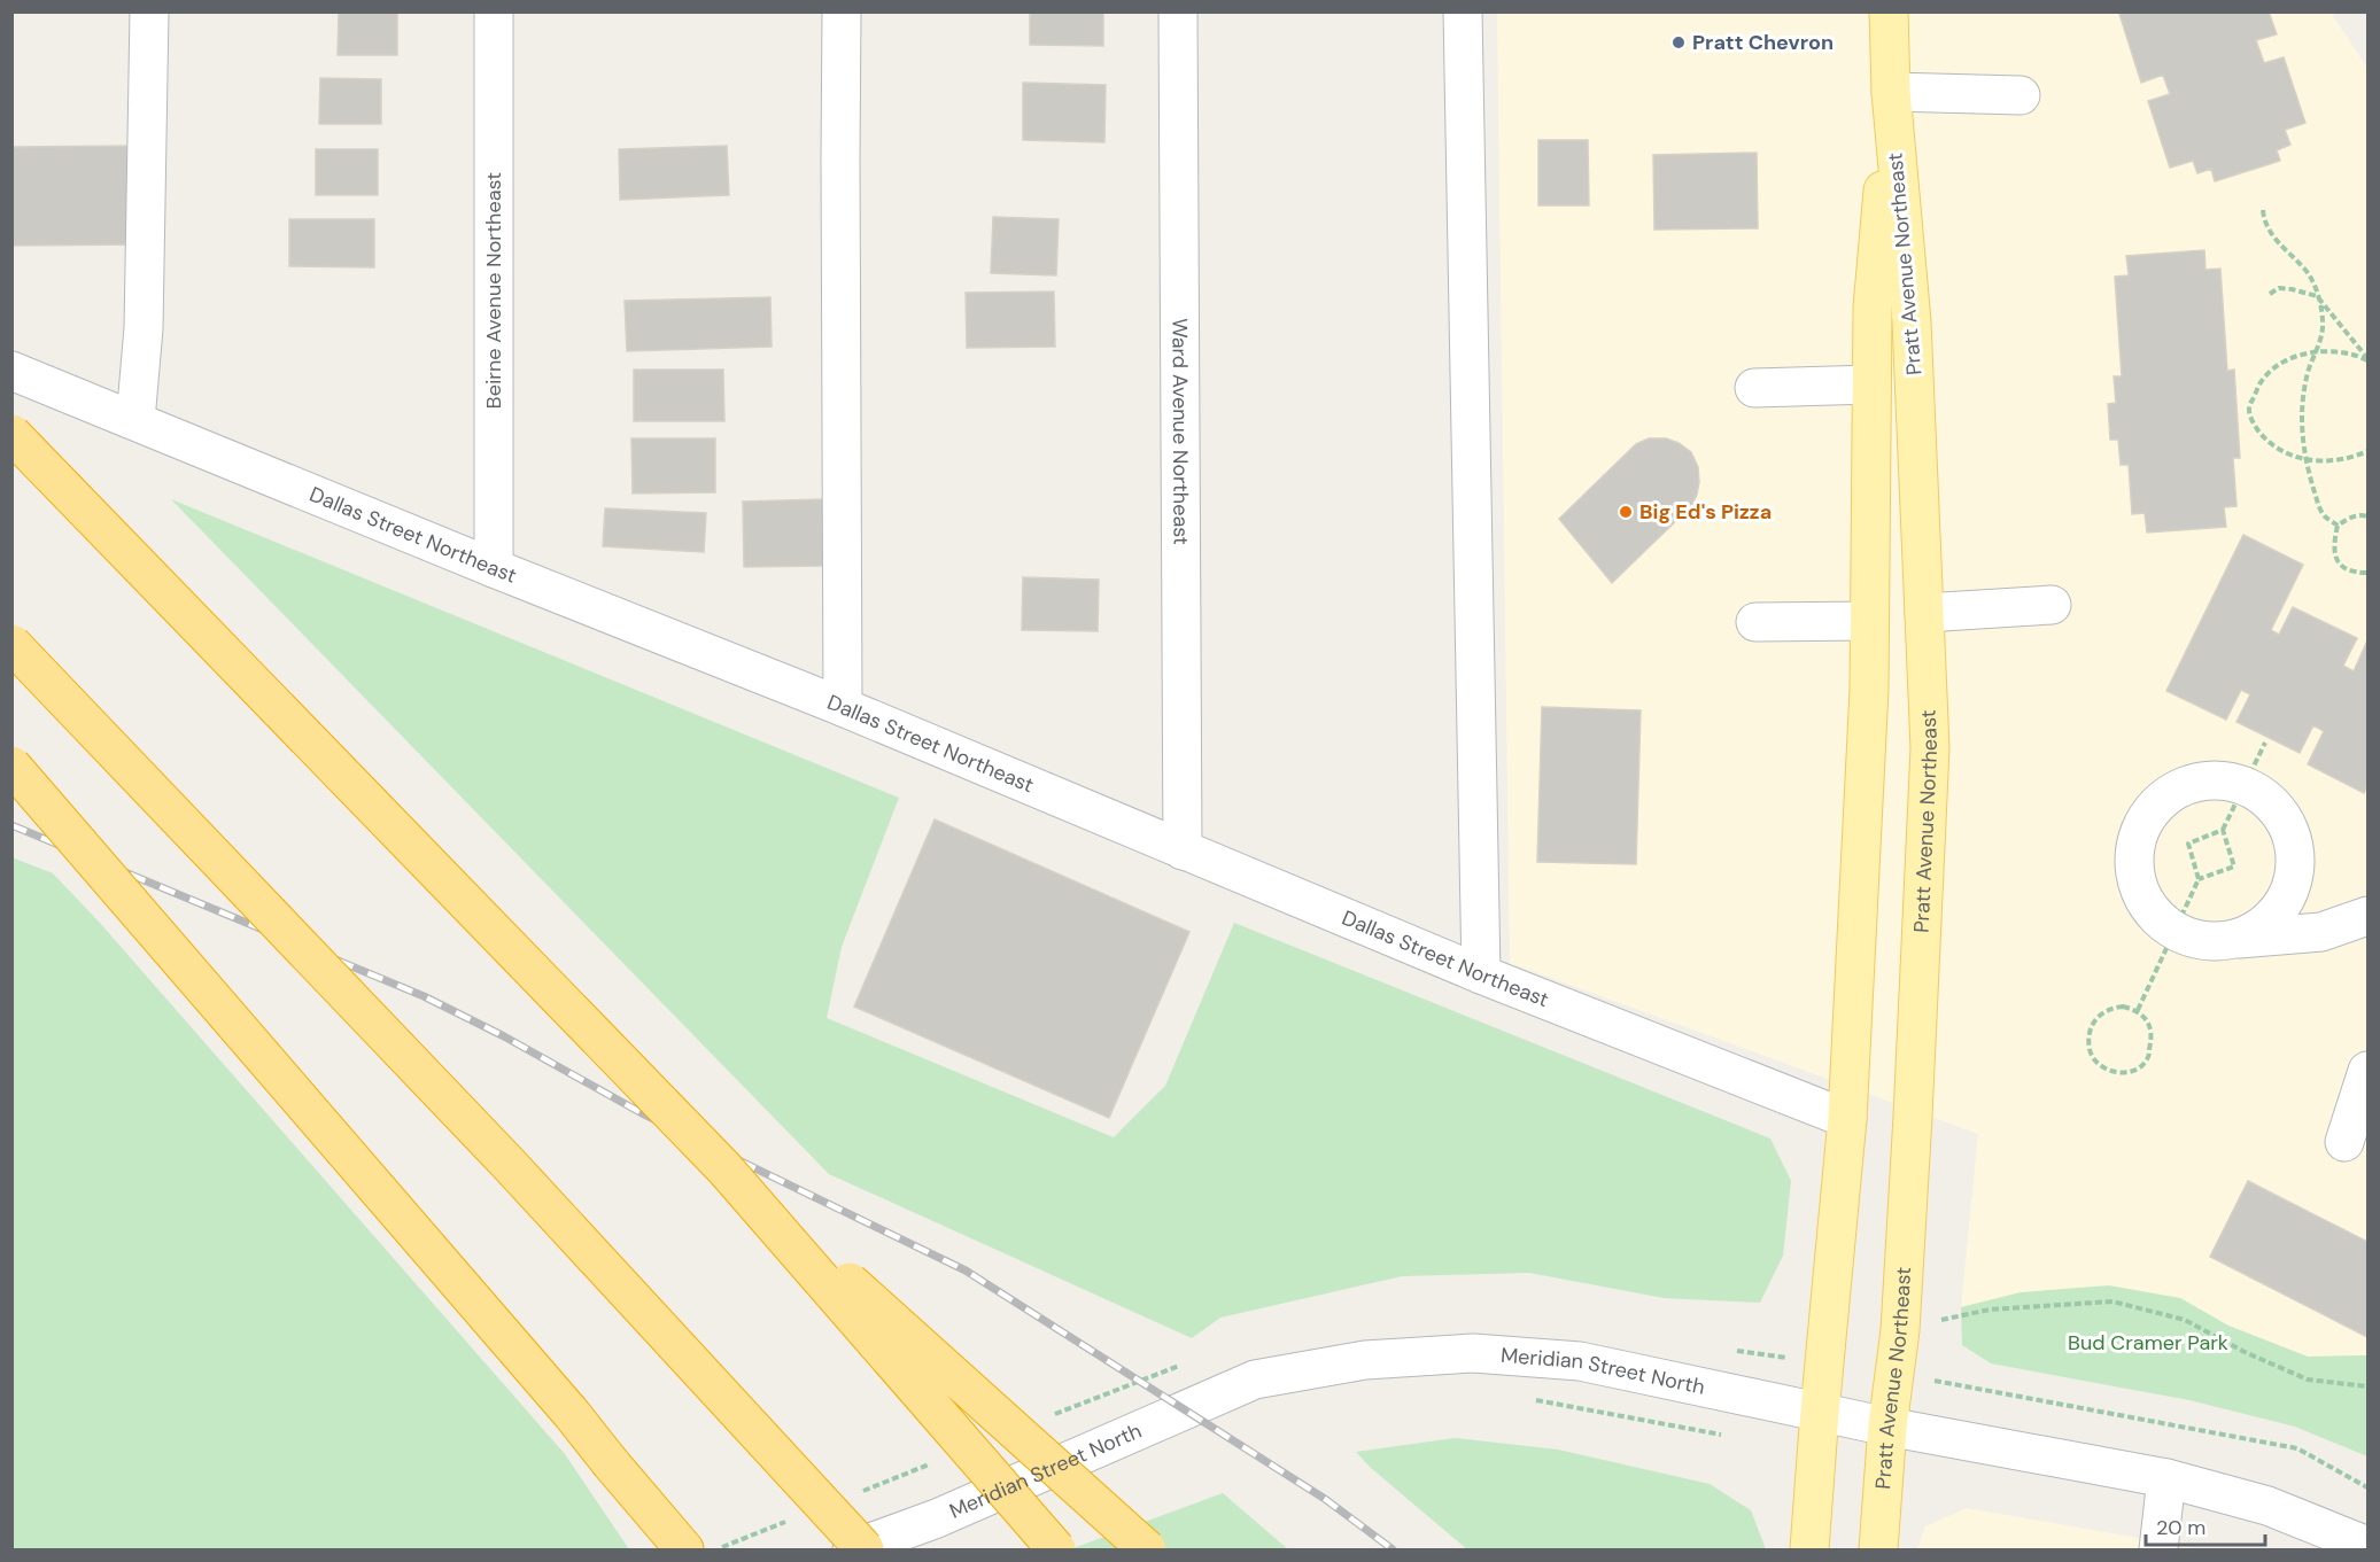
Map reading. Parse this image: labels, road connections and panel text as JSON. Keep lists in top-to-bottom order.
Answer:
{
  "streets": {
    "main road": ["Pratt Avenue Northeast"],
    "street": [
      "Beirne Avenue Northeast",
      "Ward Avenue Northeast",
      "Dallas Street Northeast",
      "Meridian Street North"
    ]
  },
  "crossings": [
    ["Pratt Avenue Northeast", "Dallas Street Northeast"],
    ["Pratt Avenue Northeast", "Meridian Street North"],
    ["Beirne Avenue Northeast", "Dallas Street Northeast"],
    ["Ward Avenue Northeast", "Dallas Street Northeast"]
  ],
  "parks": ["Bud Cramer Park"],
  "places": ["Pratt Chevron", "Big Ed's Pizza"],
  "scale_bar": "20 m"
}
